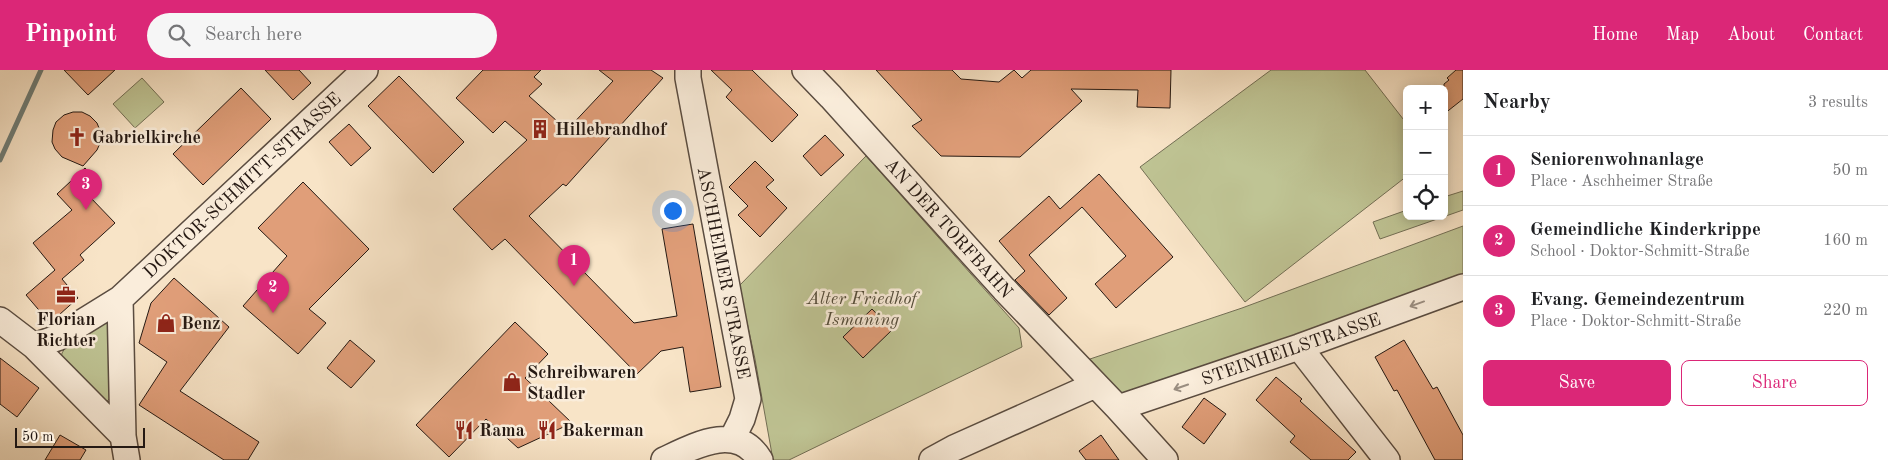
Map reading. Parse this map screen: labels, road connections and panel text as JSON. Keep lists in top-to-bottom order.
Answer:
{
  "streets": {
    "street": [
      "DOKTOR-SCHMITT-STRASSE",
      "AN DER TORFBAHN",
      "ASCHHEIMER STRASSE",
      "STEINHEILSTRASSE"
    ]
  },
  "crossings": [
    ["AN DER TORFBAHN", "STEINHEILSTRASSE"]
  ],
  "one_way": ["STEINHEILSTRASSE"],
  "parks": ["Alter Friedhof Ismaning"],
  "places": {
    "building": ["Hillebrandhof"],
    "church": ["Gabrielkirche"],
    "office": ["Florian Richter"],
    "shop": ["Benz", "Schreibwaren Stadler"],
    "restaurant": ["Rama", "Bakerman"]
  },
  "scale_bar": "50 m",
  "page": {
    "header": "Pinpoint",
    "search": "Search here",
    "nav": [
      "Home",
      "Map",
      "About",
      "Contact"
    ],
    "heading": ["Nearby", "3 results"],
    "map_buttons": ["+", "−"],
    "list": [
      {
        "mark": "1",
        "name": "Seniorenwohnanlage",
        "note": "Place · Aschheimer Straße",
        "value": "50 m"
      },
      {
        "mark": "2",
        "name": "Gemeindliche Kinderkrippe",
        "note": "School · Doktor-Schmitt-Straße",
        "value": "160 m"
      },
      {
        "mark": "3",
        "name": "Evang. Gemeindezentrum",
        "note": "Place · Doktor-Schmitt-Straße",
        "value": "220 m"
      }
    ],
    "pins": ["3", "1", "2"],
    "buttons": ["Save", "Share"],
    "scale": "50 m"
  }
}
